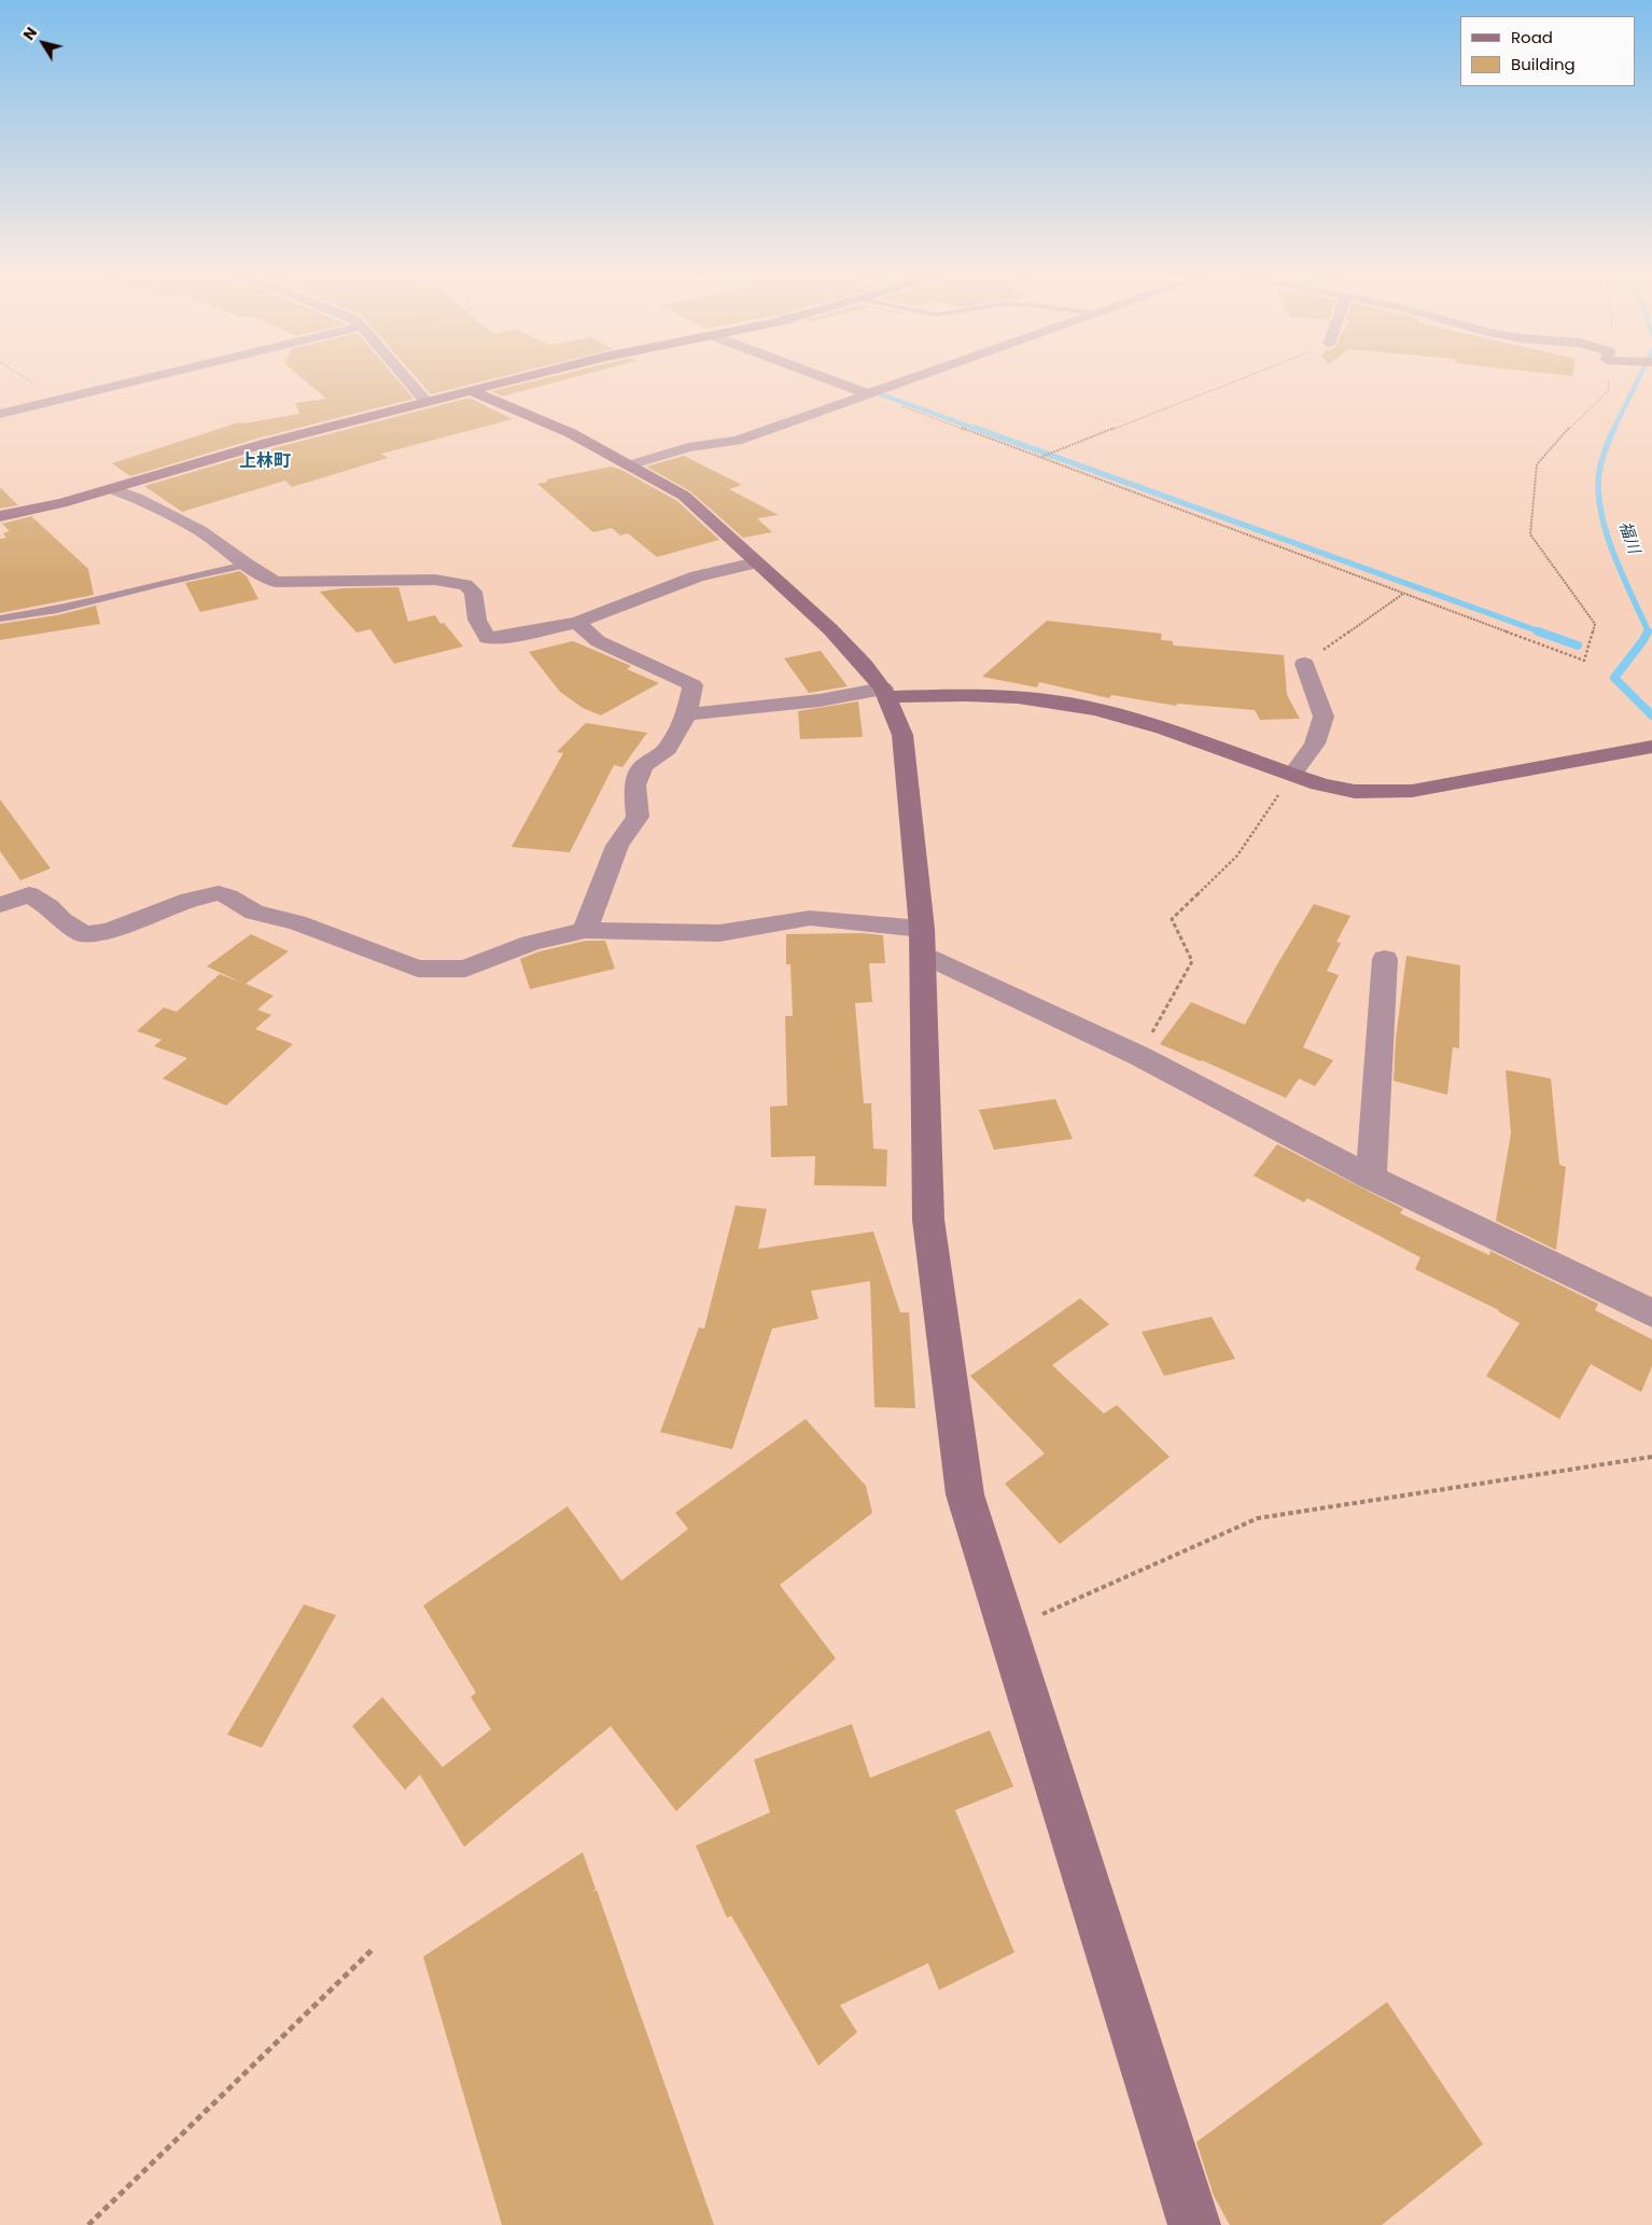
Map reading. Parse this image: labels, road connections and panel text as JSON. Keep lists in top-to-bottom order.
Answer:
{
  "districts": ["上林町"],
  "water": ["福川"],
  "legend": ["Road", "Building"],
  "north": "top left"
}
